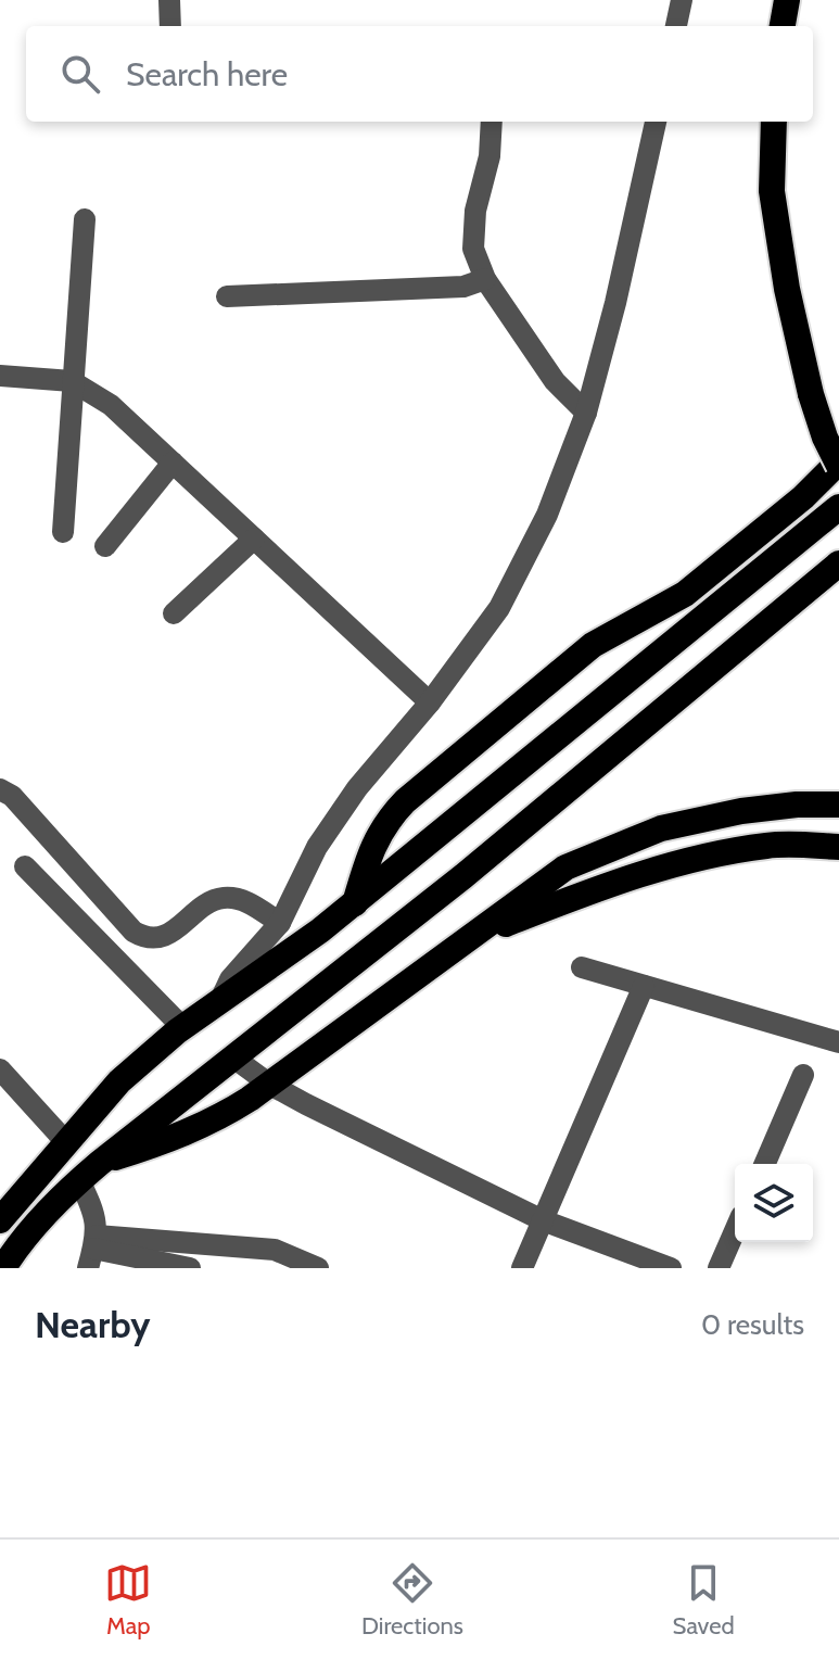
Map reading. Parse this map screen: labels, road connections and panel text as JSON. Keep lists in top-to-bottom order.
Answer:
{
  "page": {
    "search": "Search here",
    "heading": ["Nearby", "0 results"],
    "nav": ["Map", "Directions", "Saved"]
  }
}
